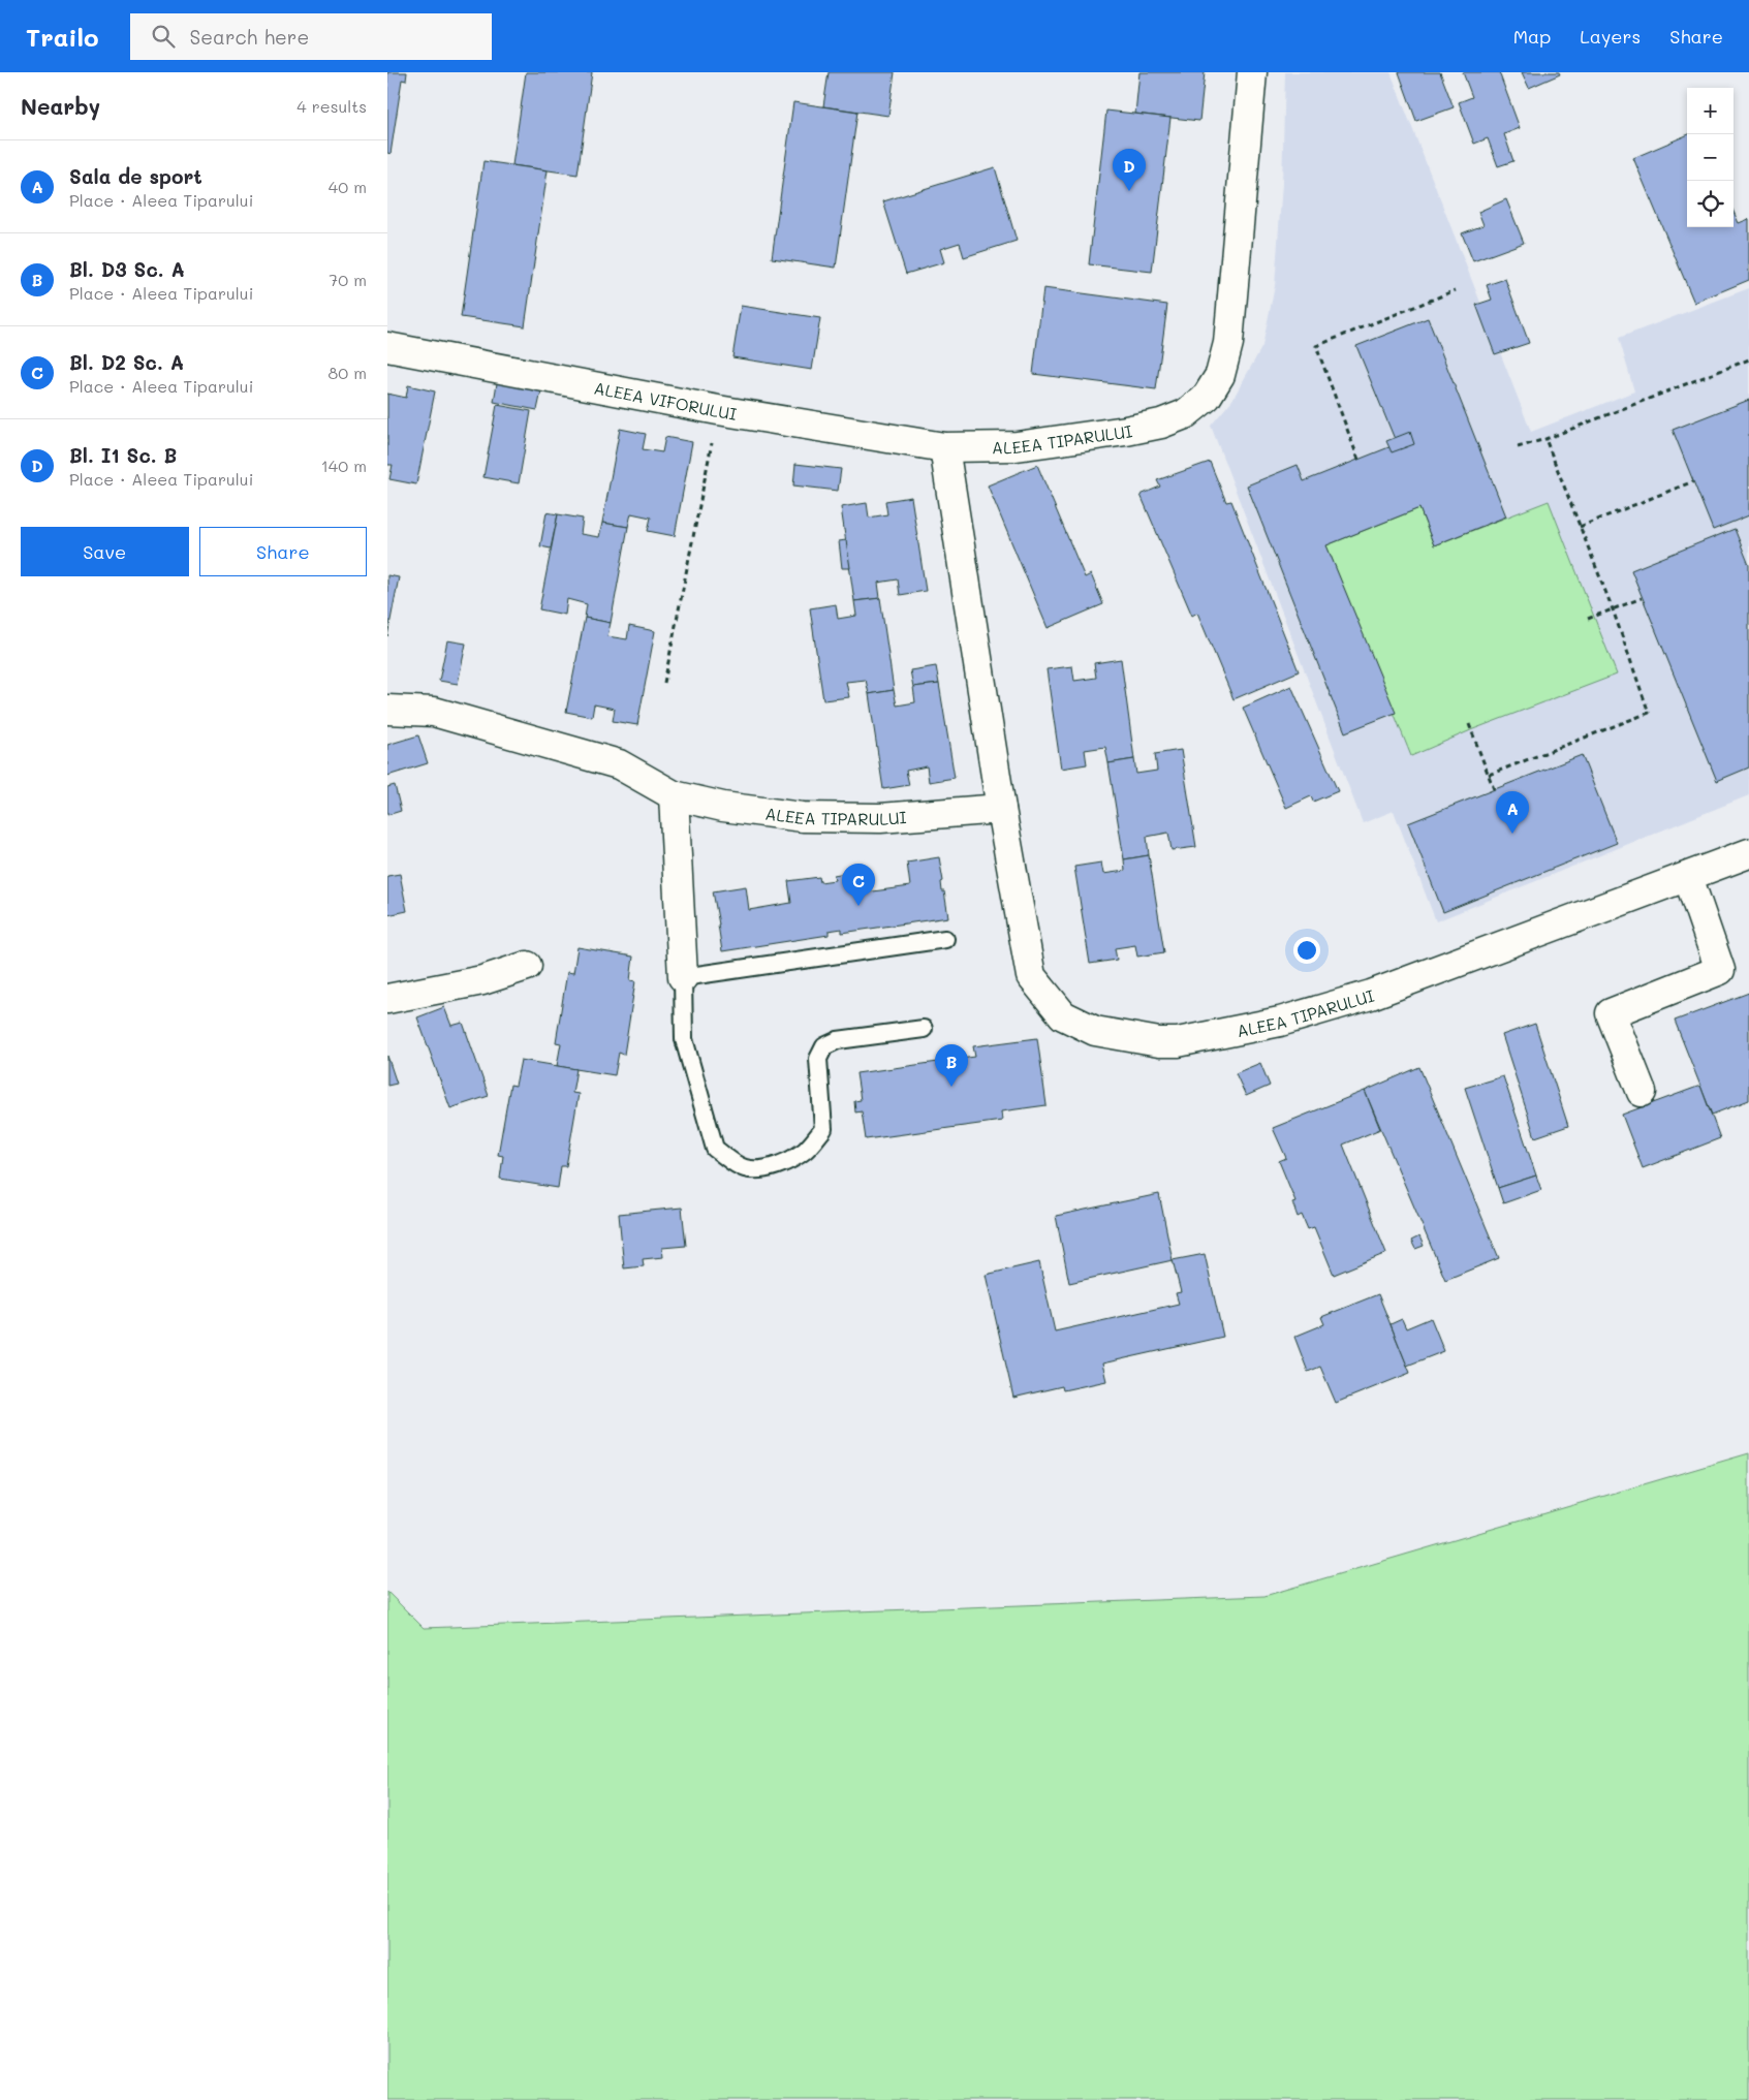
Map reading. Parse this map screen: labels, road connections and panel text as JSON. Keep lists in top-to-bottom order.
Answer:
{
  "streets": {
    "street": ["ALEEA VIFORULUI", "ALEEA TIPARULUI"]
  },
  "crossings": [
    ["ALEEA VIFORULUI", "ALEEA TIPARULUI"]
  ],
  "page": {
    "header": "Trailo",
    "search": "Search here",
    "nav": ["Map", "Layers", "Share"],
    "heading": ["Nearby", "4 results"],
    "map_buttons": ["+", "−"],
    "list": [
      {
        "mark": "A",
        "name": "Sala de sport",
        "note": "Place · Aleea Tiparului",
        "value": "40 m"
      },
      {
        "mark": "B",
        "name": "Bl. D3 Sc. A",
        "note": "Place · Aleea Tiparului",
        "value": "70 m"
      },
      {
        "mark": "C",
        "name": "Bl. D2 Sc. A",
        "note": "Place · Aleea Tiparului",
        "value": "80 m"
      },
      {
        "mark": "D",
        "name": "Bl. I1 Sc. B",
        "note": "Place · Aleea Tiparului",
        "value": "140 m"
      }
    ],
    "pins": [
      "D",
      "A",
      "C",
      "B"
    ],
    "buttons": ["Save", "Share"]
  }
}
